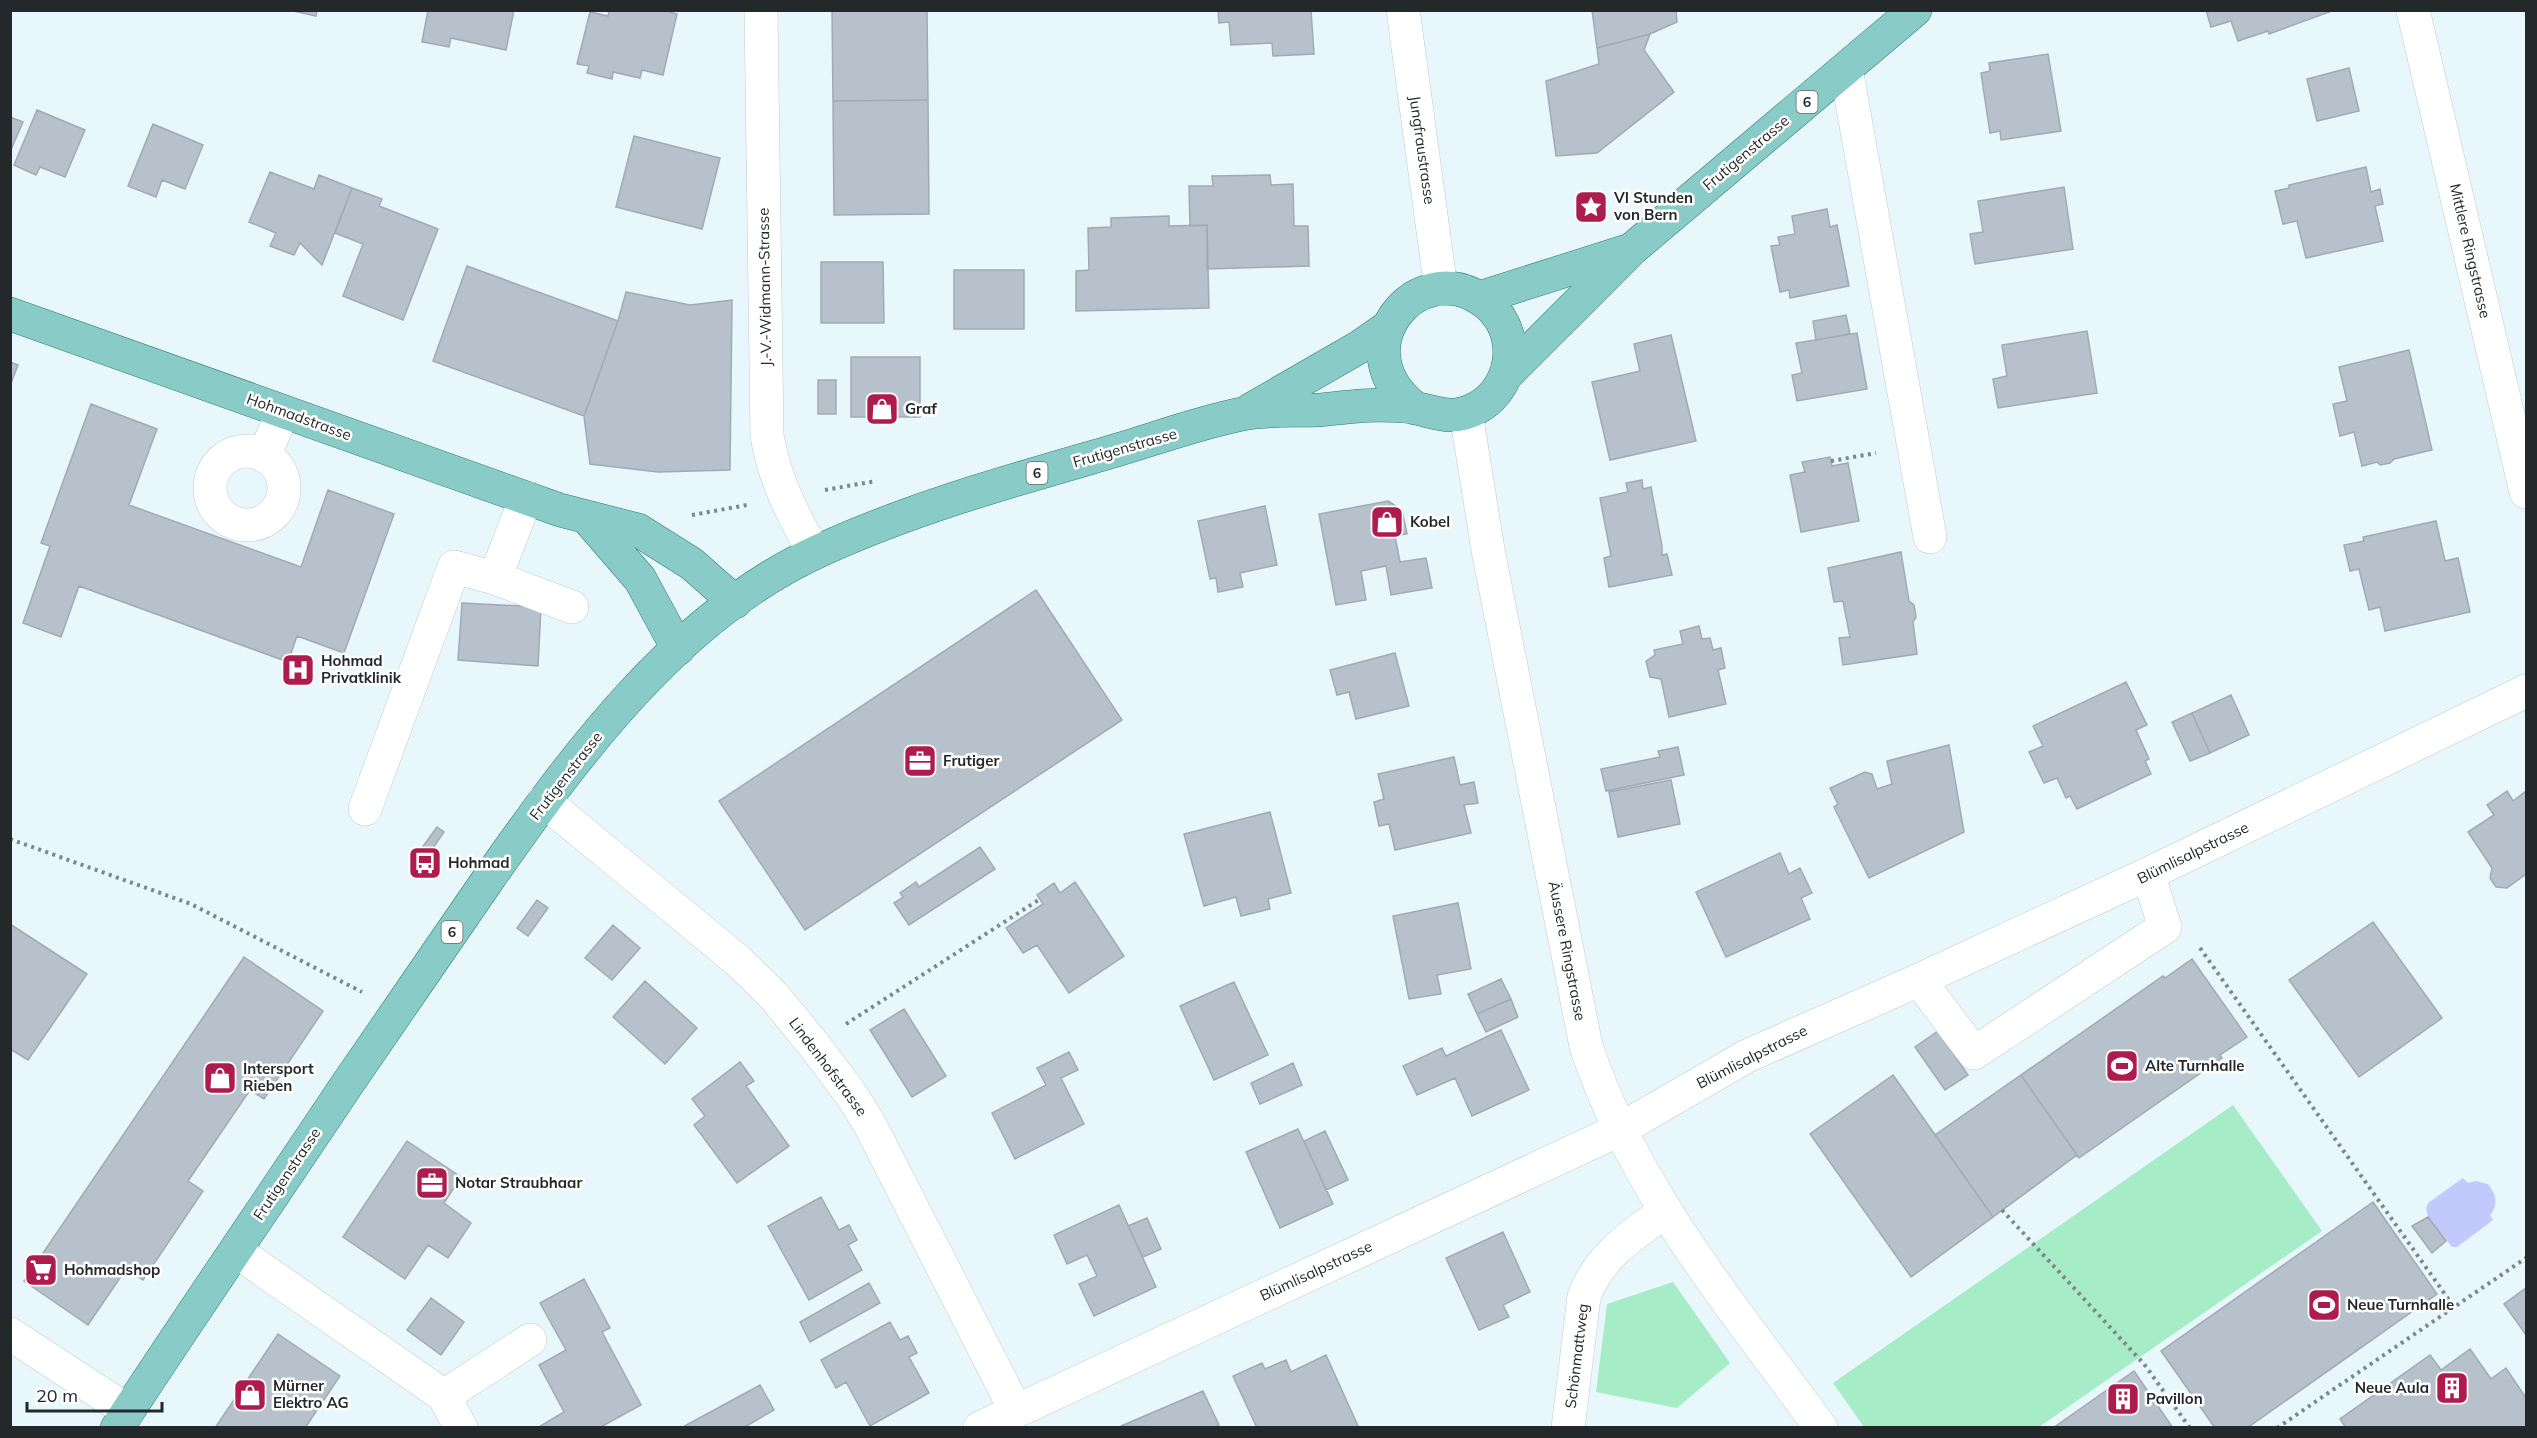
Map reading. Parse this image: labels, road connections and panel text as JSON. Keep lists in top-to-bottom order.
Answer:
{
  "streets": {
    "main road": ["6", "Frutigenstrasse", "Hohmadstrasse"],
    "street": [
      "Jungfraustrasse",
      "Mittlere Ringstrasse",
      "J.-V.-Widmann-Strasse",
      "Blümlisalpstrasse",
      "Äussere Ringstrasse",
      "Lindenhofstrasse",
      "Schönmattweg"
    ]
  },
  "crossings": [
    ["Jungfraustrasse", "Frutigenstrasse"],
    ["Jungfraustrasse", "Äussere Ringstrasse"],
    ["Frutigenstrasse", "J.-V.-Widmann-Strasse"],
    ["Frutigenstrasse", "Hohmadstrasse"],
    ["Frutigenstrasse", "Äussere Ringstrasse"],
    ["Frutigenstrasse", "Lindenhofstrasse"],
    ["Blümlisalpstrasse", "Äussere Ringstrasse"],
    ["Blümlisalpstrasse", "Lindenhofstrasse"],
    ["Äussere Ringstrasse", "Schönmattweg"]
  ],
  "places": {
    "place": ["VI Stunden von Bern"],
    "shop": [
      "Graf",
      "Kobel",
      "Intersport Rieben",
      "Mürner Elektro AG"
    ],
    "hospital": ["Hohmad Privatklinik"],
    "office": ["Frutiger", "Notar Straubhaar"],
    "bus stop": ["Hohmad"],
    "sports": ["Alte Turnhalle", "Neue Turnhalle"],
    "supermarket": ["Hohmadshop"],
    "building": ["Neue Aula", "Pavillon"]
  },
  "scale_bar": "20 m"
}
